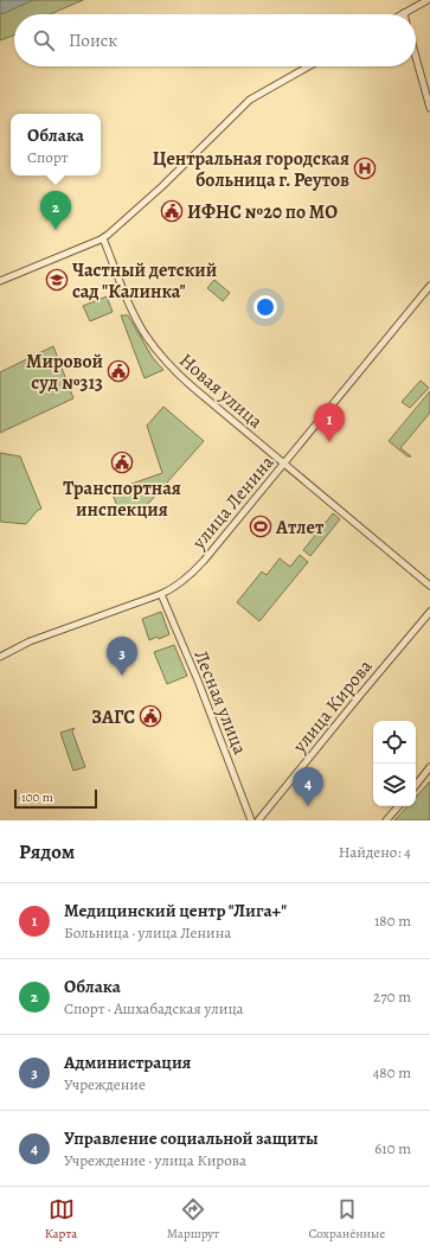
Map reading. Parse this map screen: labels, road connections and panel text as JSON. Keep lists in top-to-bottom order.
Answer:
{
  "streets": {
    "street": [
      "Новая улица",
      "улица Ленина",
      "Лесная улица",
      "улица Кирова"
    ]
  },
  "crossings": [
    ["Новая улица", "улица Ленина"],
    ["улица Ленина", "Лесная улица"]
  ],
  "places": {
    "hospital": ["Центральная городская больница г. Реутов"],
    "public building": [
      "ИФНС №20 по МО",
      "Мировой суд №313",
      "Транспортная инспекция",
      "ЗАГС"
    ],
    "school or university": ["Частный детский сад \"Калинка\""],
    "sports": ["Атлет"]
  },
  "scale_bar": "100 m",
  "page": {
    "search": "Поиск",
    "popup": ["Облака", "Спорт"],
    "pins": [
      "2",
      "1",
      "3",
      "4"
    ],
    "scale": "100 m",
    "heading": ["Рядом", "Найдено: 4"],
    "list": [
      {
        "mark": "1",
        "name": "Медицинский центр \"Лига+\"",
        "note": "Больница · улица Ленина",
        "value": "180 m"
      },
      {
        "mark": "2",
        "name": "Облака",
        "note": "Спорт · Ашхабадская улица",
        "value": "270 m"
      },
      {
        "mark": "3",
        "name": "Администрация",
        "note": "Учреждение",
        "value": "480 m"
      },
      {
        "mark": "4",
        "name": "Управление социальной защиты",
        "note": "Учреждение · улица Кирова",
        "value": "610 m"
      }
    ],
    "nav": ["Карта", "Маршрут", "Сохранённые"]
  }
}
